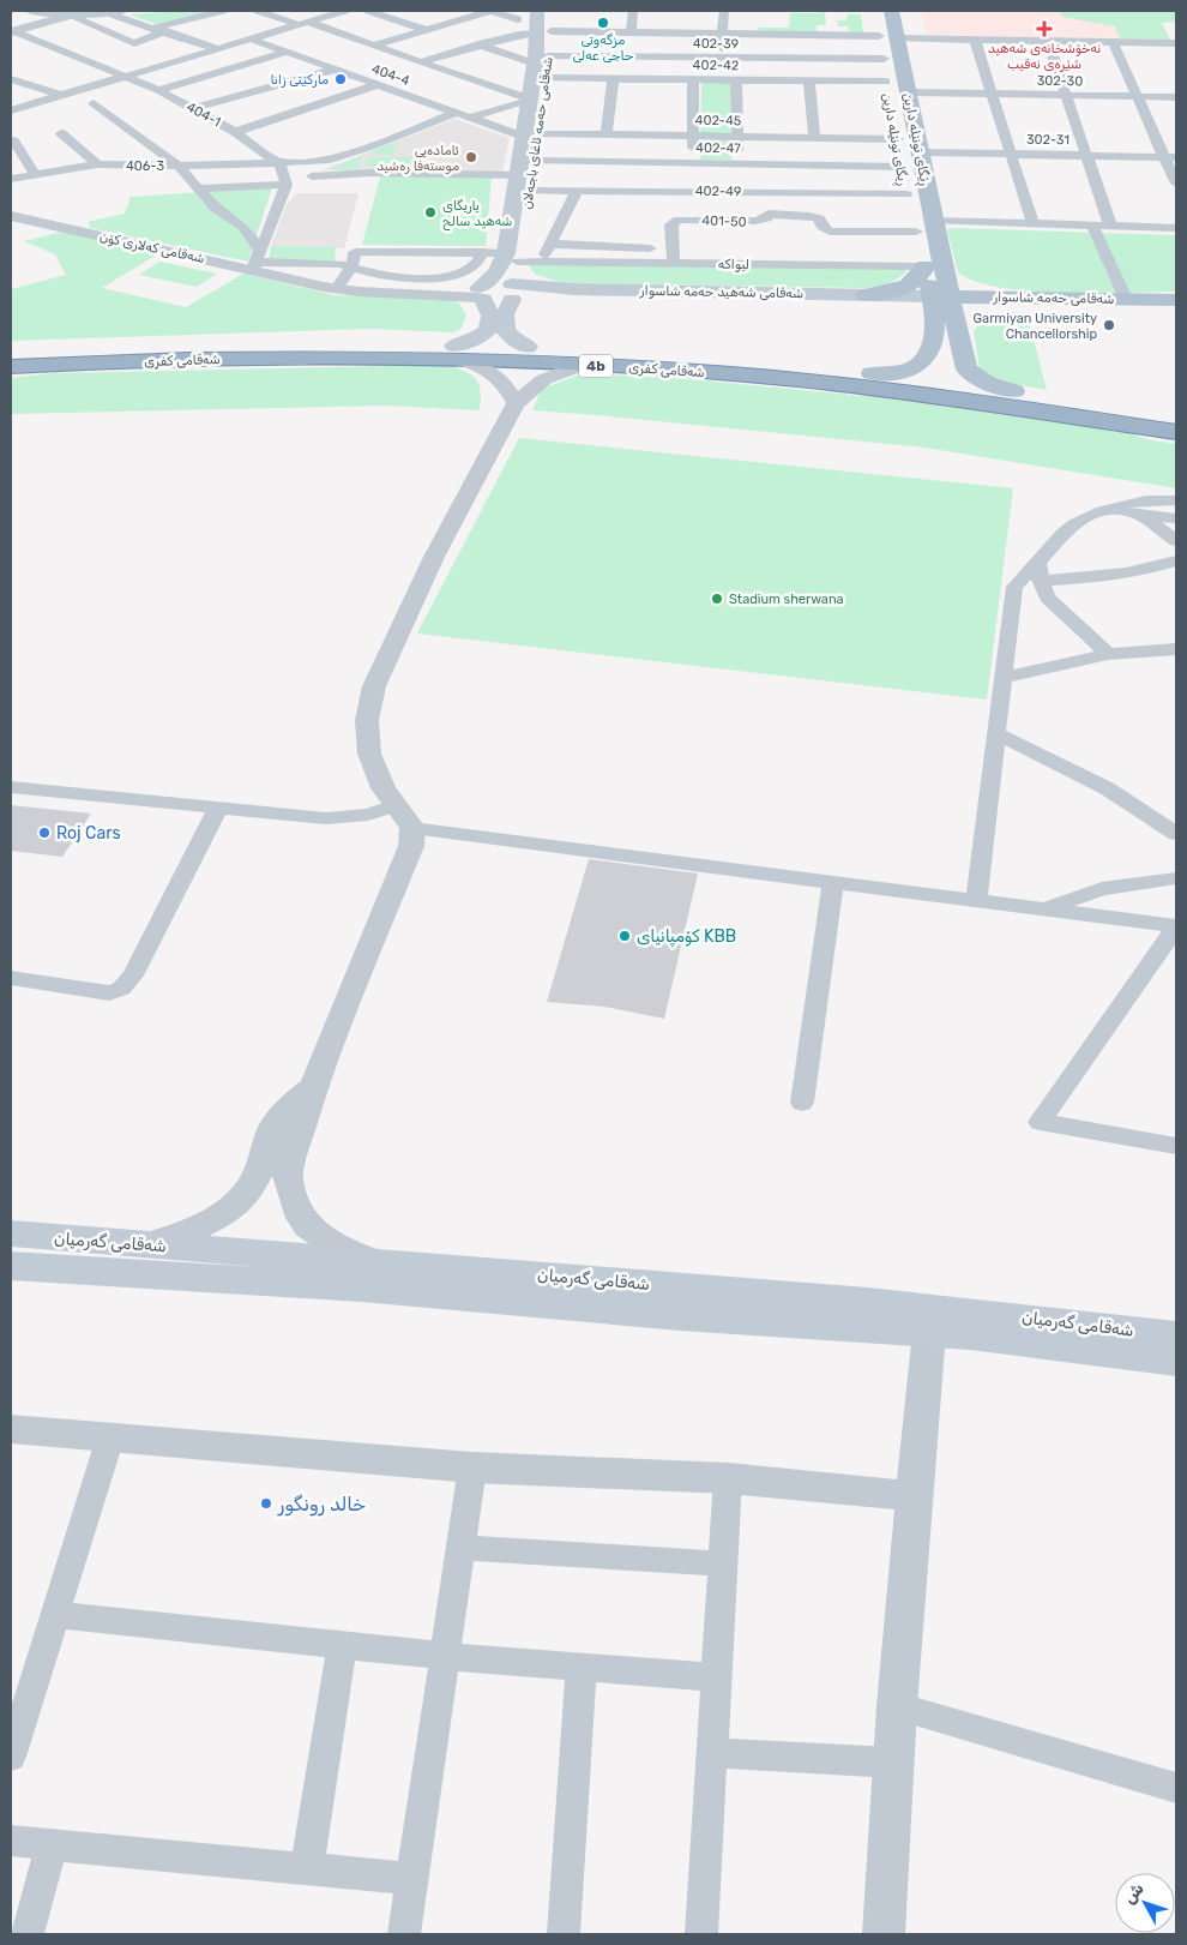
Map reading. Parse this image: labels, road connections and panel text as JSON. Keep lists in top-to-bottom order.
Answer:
{
  "streets": {
    "highway": ["شەقامی کفری", "4b"],
    "main road": [
      "شەقامی حەمە ئاغای باجەلان",
      "ڕیگای تونێلە دارین",
      "ڕێگای تونێلە دارین",
      "شەقامی شەهید حەمە شاسوار",
      "شەقامی حەمە شاسوار",
      "شەقامی گەرمیان"
    ],
    "street": [
      "402-39",
      "402-42",
      "404-4",
      "302-30",
      "404-1",
      "402-45",
      "302-31",
      "402-47",
      "406-3",
      "402-49",
      "401-50",
      "شەقامی کەلاری کۆن",
      "لیواکە"
    ]
  },
  "crossings": [
    ["402-39", "402-42"],
    ["402-39", "شەقامی حەمە ئاغای باجەلان"],
    ["402-39", "ڕیگای تونێلە دارین"],
    ["402-42", "شەقامی حەمە ئاغای باجەلان"],
    ["402-42", "ڕیگای تونێلە دارین"],
    ["404-4", "402-45"],
    ["404-4", "شەقامی حەمە ئاغای باجەلان"],
    ["404-4", "406-3"],
    ["302-30", "ڕێگای تونێلە دارین"],
    ["404-1", "406-3"],
    ["402-45", "شەقامی حەمە ئاغای باجەلان"],
    ["402-45", "ڕیگای تونێلە دارین"],
    ["شەقامی حەمە ئاغای باجەلان", "402-47"],
    ["شەقامی حەمە ئاغای باجەلان", "402-49"],
    ["شەقامی حەمە ئاغای باجەلان", "شەقامی شەهید حەمە شاسوار"],
    ["شەقامی حەمە ئاغای باجەلان", "شەقامی کفری"],
    ["ڕیگای تونێلە دارین", "ڕێگای تونێلە دارین"],
    ["ڕیگای تونێلە دارین", "402-47"],
    ["ڕیگای تونێلە دارین", "402-49"],
    ["ڕیگای تونێلە دارین", "401-50"],
    ["ڕیگای تونێلە دارین", "لیواکە"],
    ["ڕێگای تونێلە دارین", "302-31"],
    ["ڕێگای تونێلە دارین", "لیواکە"],
    ["401-50", "لیواکە"],
    ["شەقامی شەهید حەمە شاسوار", "شەقامی حەمە شاسوار"]
  ],
  "places": {
    "other": [
      "مزگەوتی حاجی عەلی",
      "مارکێتی زانا",
      "ئامادەیی موستەفا رەشید",
      "یاریگای شەهید سالح",
      "Garmiyan University Chancellorship",
      "Stadium sherwana",
      "Roj Cars",
      "کۆمپانیای KBB",
      "خالد رونگور"
    ],
    "health": ["نەخۆشخانەی شەهید شێرەی نەقیب"]
  },
  "north": "top left"
}
